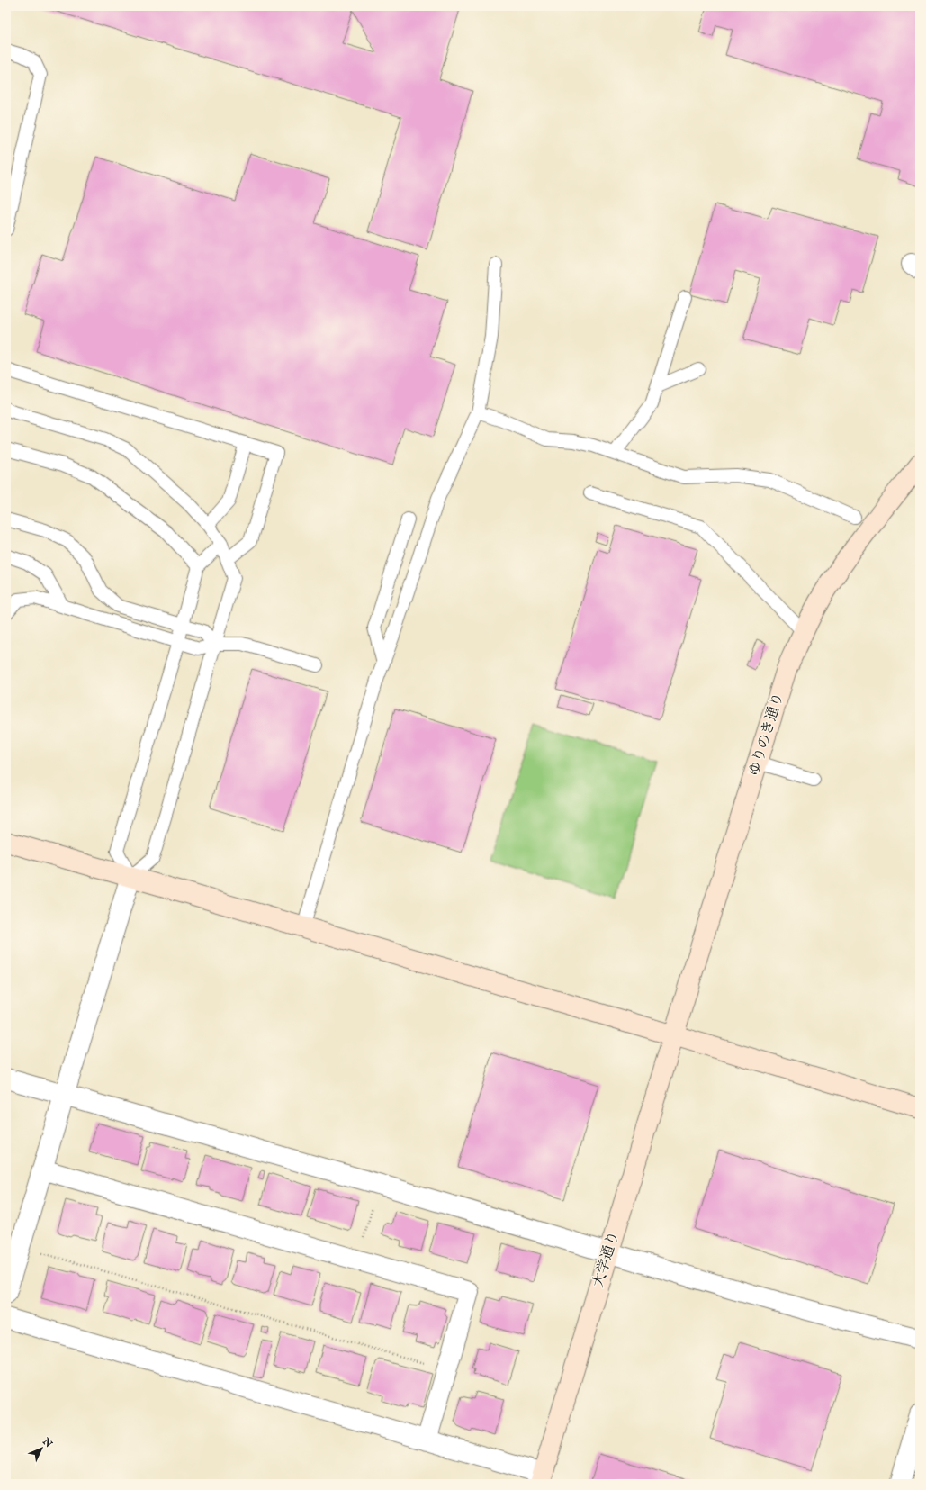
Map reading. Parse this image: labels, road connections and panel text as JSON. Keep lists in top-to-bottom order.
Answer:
{
  "streets": {
    "street": ["ゆりのき通り", "大学通り"]
  },
  "crossings": [
    ["ゆりのき通り", "大学通り"]
  ],
  "north": "top right"
}
